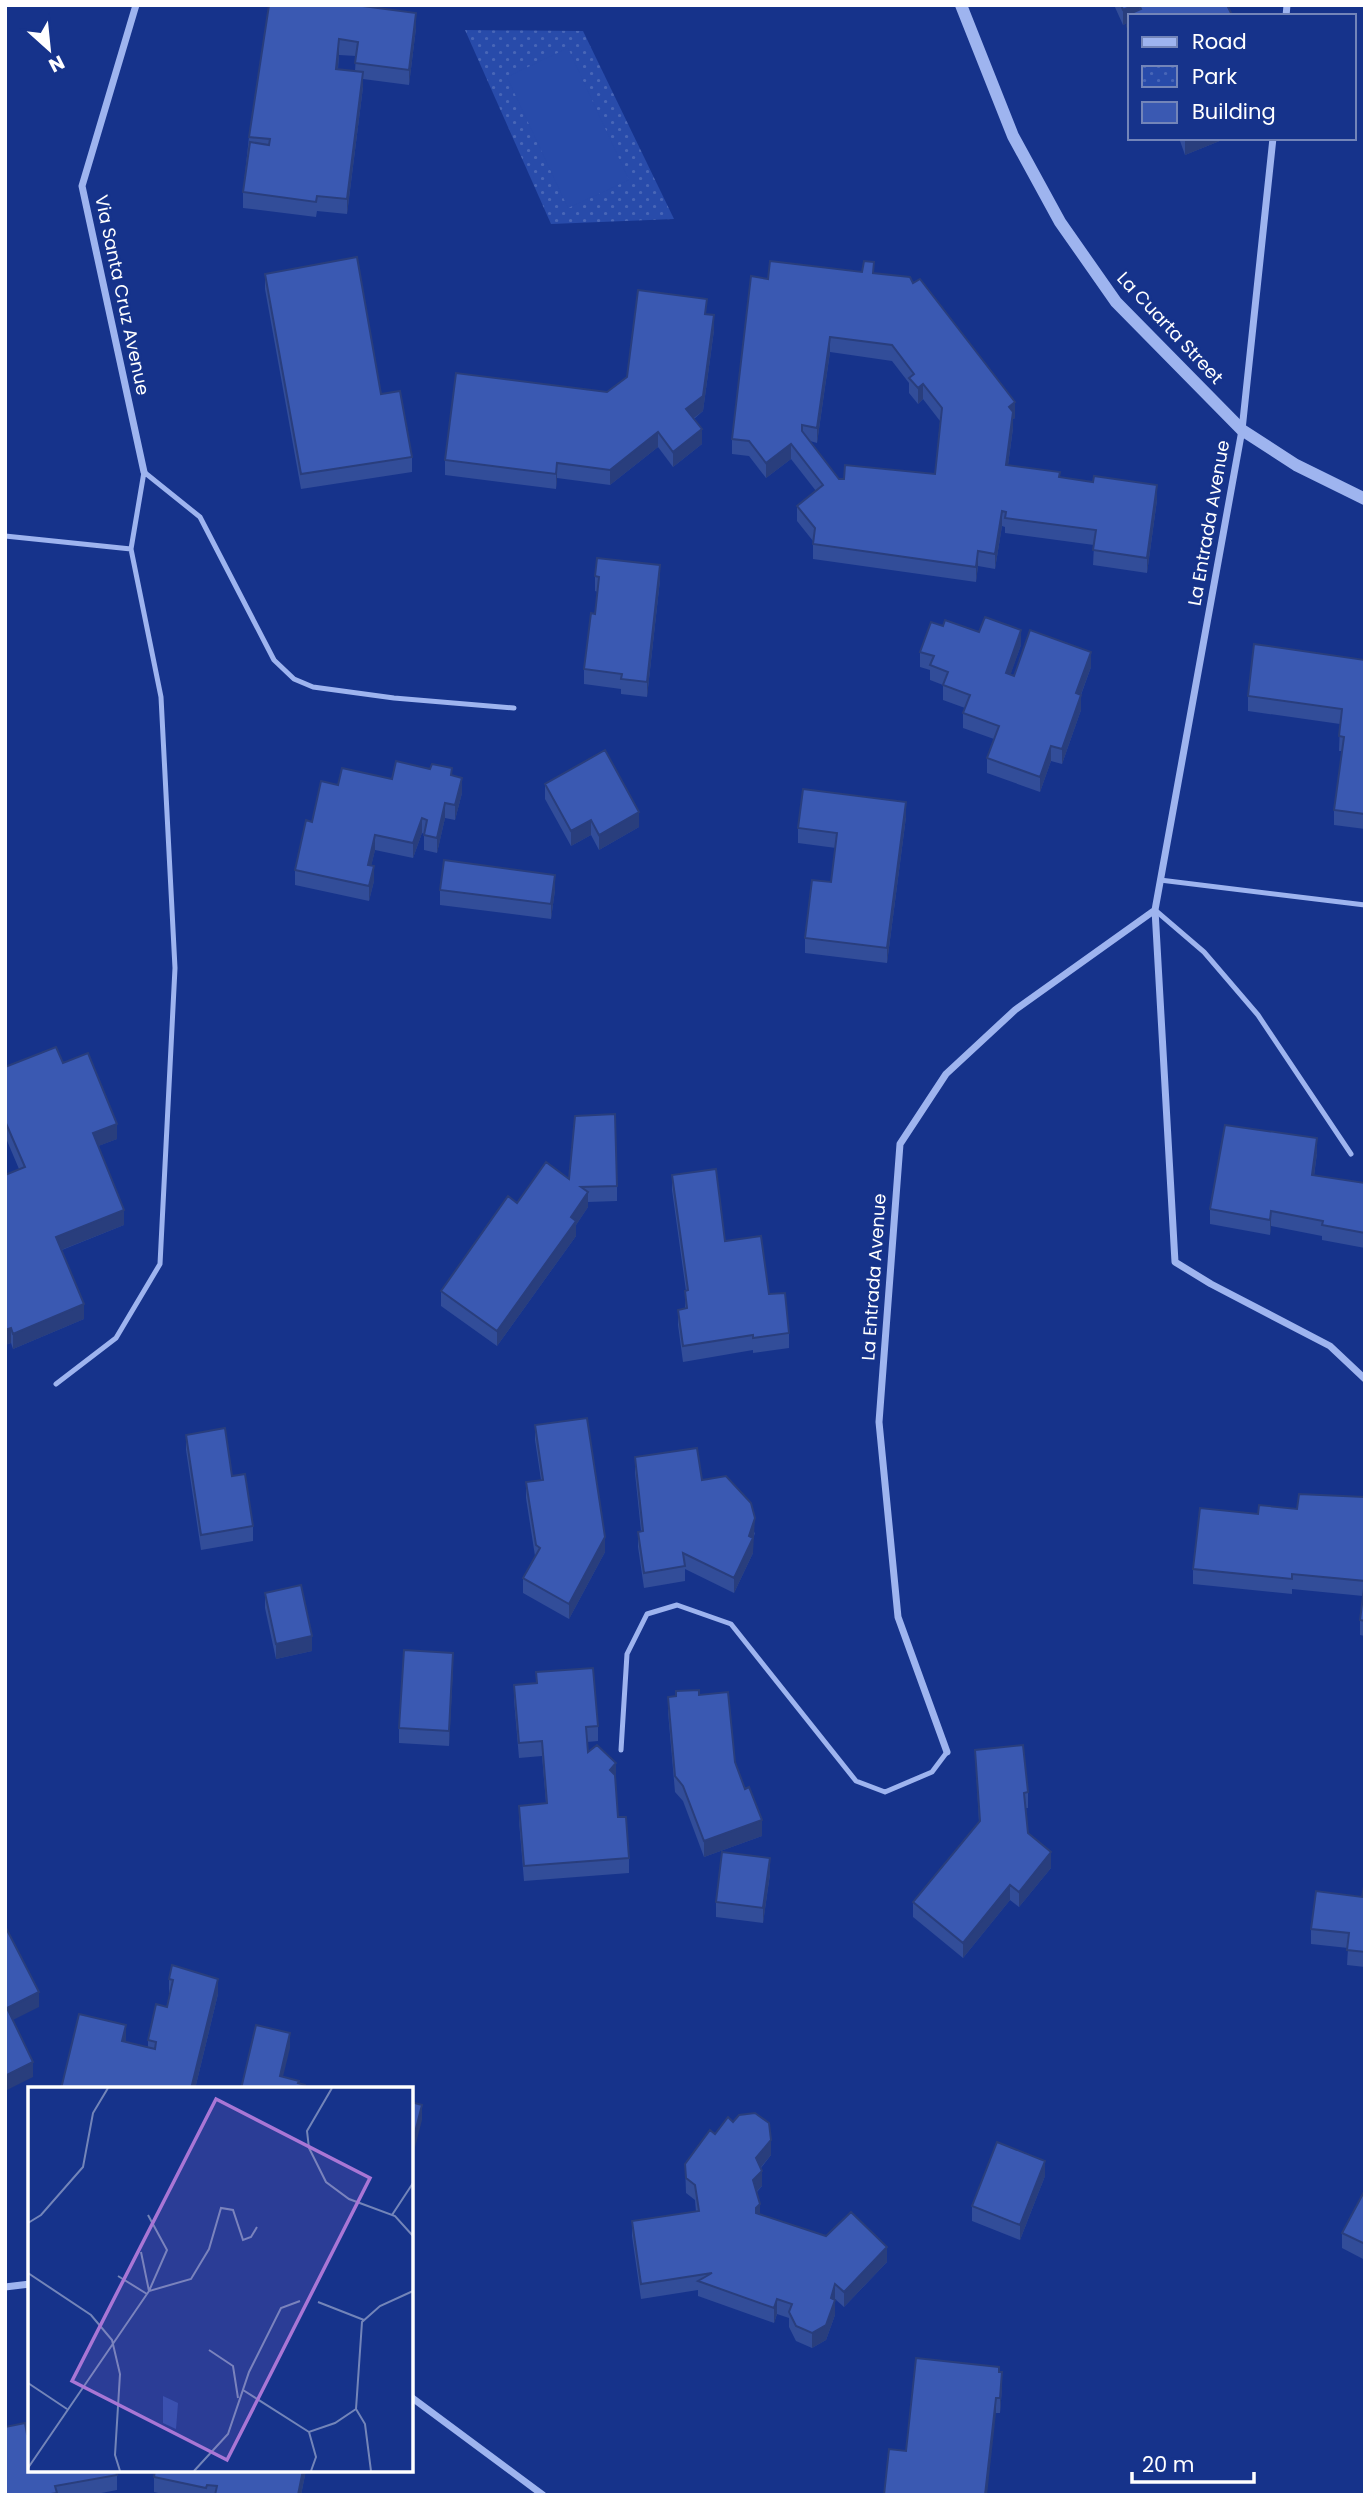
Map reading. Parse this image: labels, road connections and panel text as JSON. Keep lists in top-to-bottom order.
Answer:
{
  "streets": {
    "street": ["Via Santa Cruz Avenue", "La Cuarta Street", "La Entrada Avenue"]
  },
  "crossings": [
    ["La Cuarta Street", "La Entrada Avenue"]
  ],
  "legend": ["Road", "Park", "Building"],
  "scale_bar": "20 m",
  "north": "bottom right"
}
